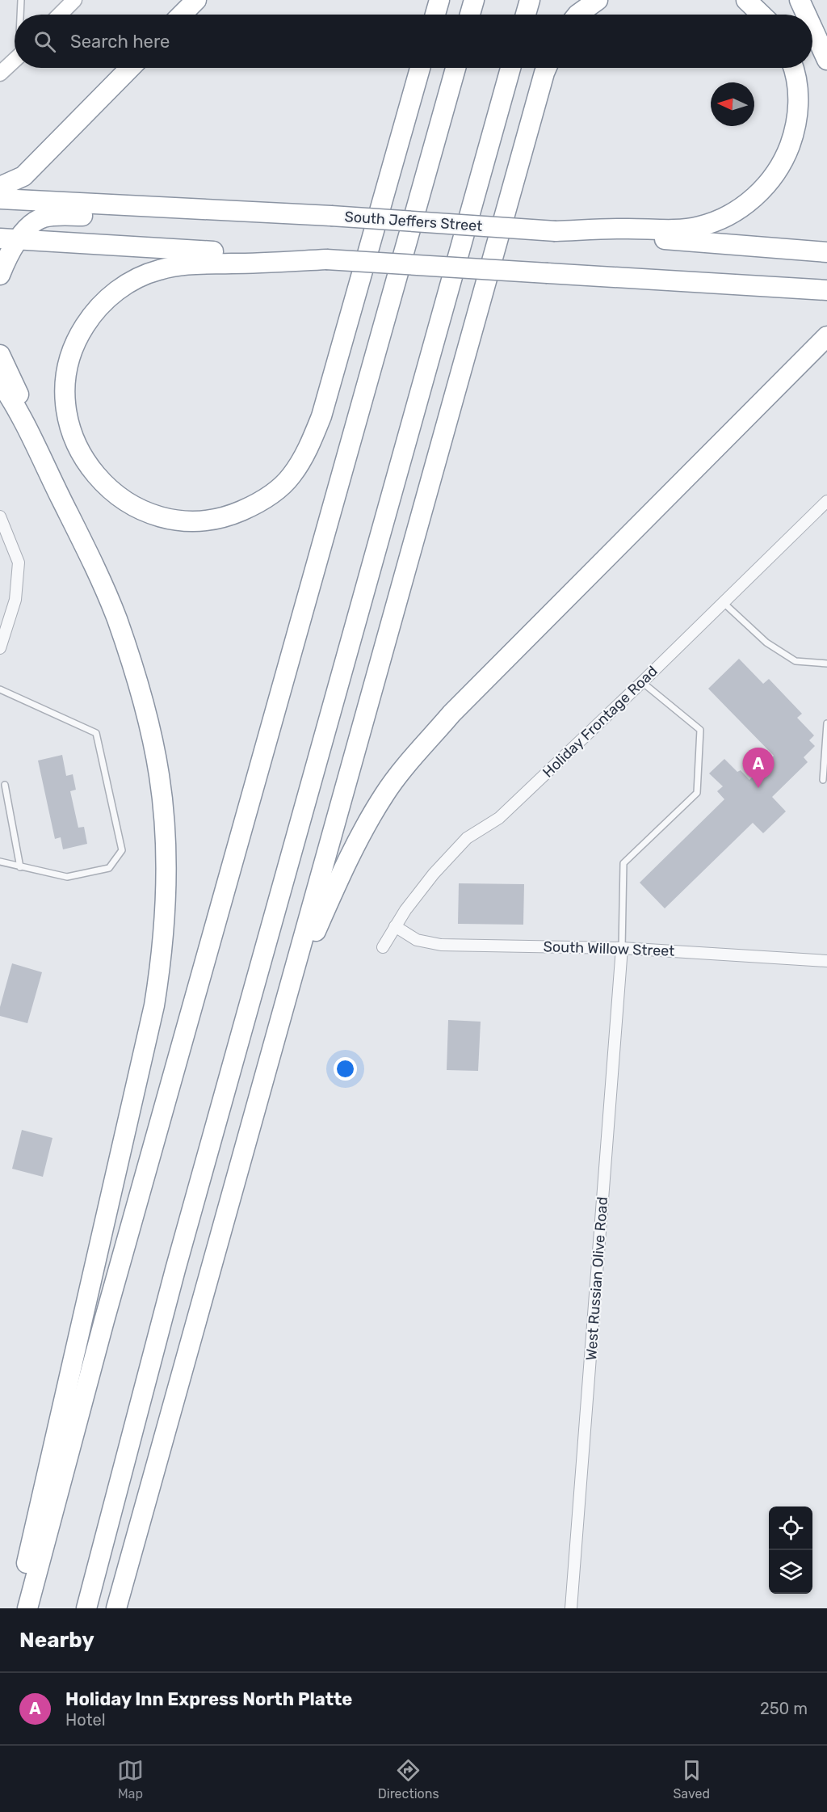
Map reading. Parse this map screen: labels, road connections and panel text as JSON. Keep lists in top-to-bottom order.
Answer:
{
  "streets": {
    "highway": ["South Jeffers Street"],
    "street": ["Holiday Frontage Road", "South Willow Street", "West Russian Olive Road"]
  },
  "crossings": [
    ["Holiday Frontage Road", "South Willow Street"],
    ["South Willow Street", "West Russian Olive Road"]
  ],
  "north": "left",
  "page": {
    "search": "Search here",
    "pins": "A",
    "heading": "Nearby",
    "list": [
      {
        "mark": "A",
        "name": "Holiday Inn Express North Platte",
        "note": "Hotel",
        "value": "250 m"
      }
    ],
    "nav": ["Map", "Directions", "Saved"]
  }
}
